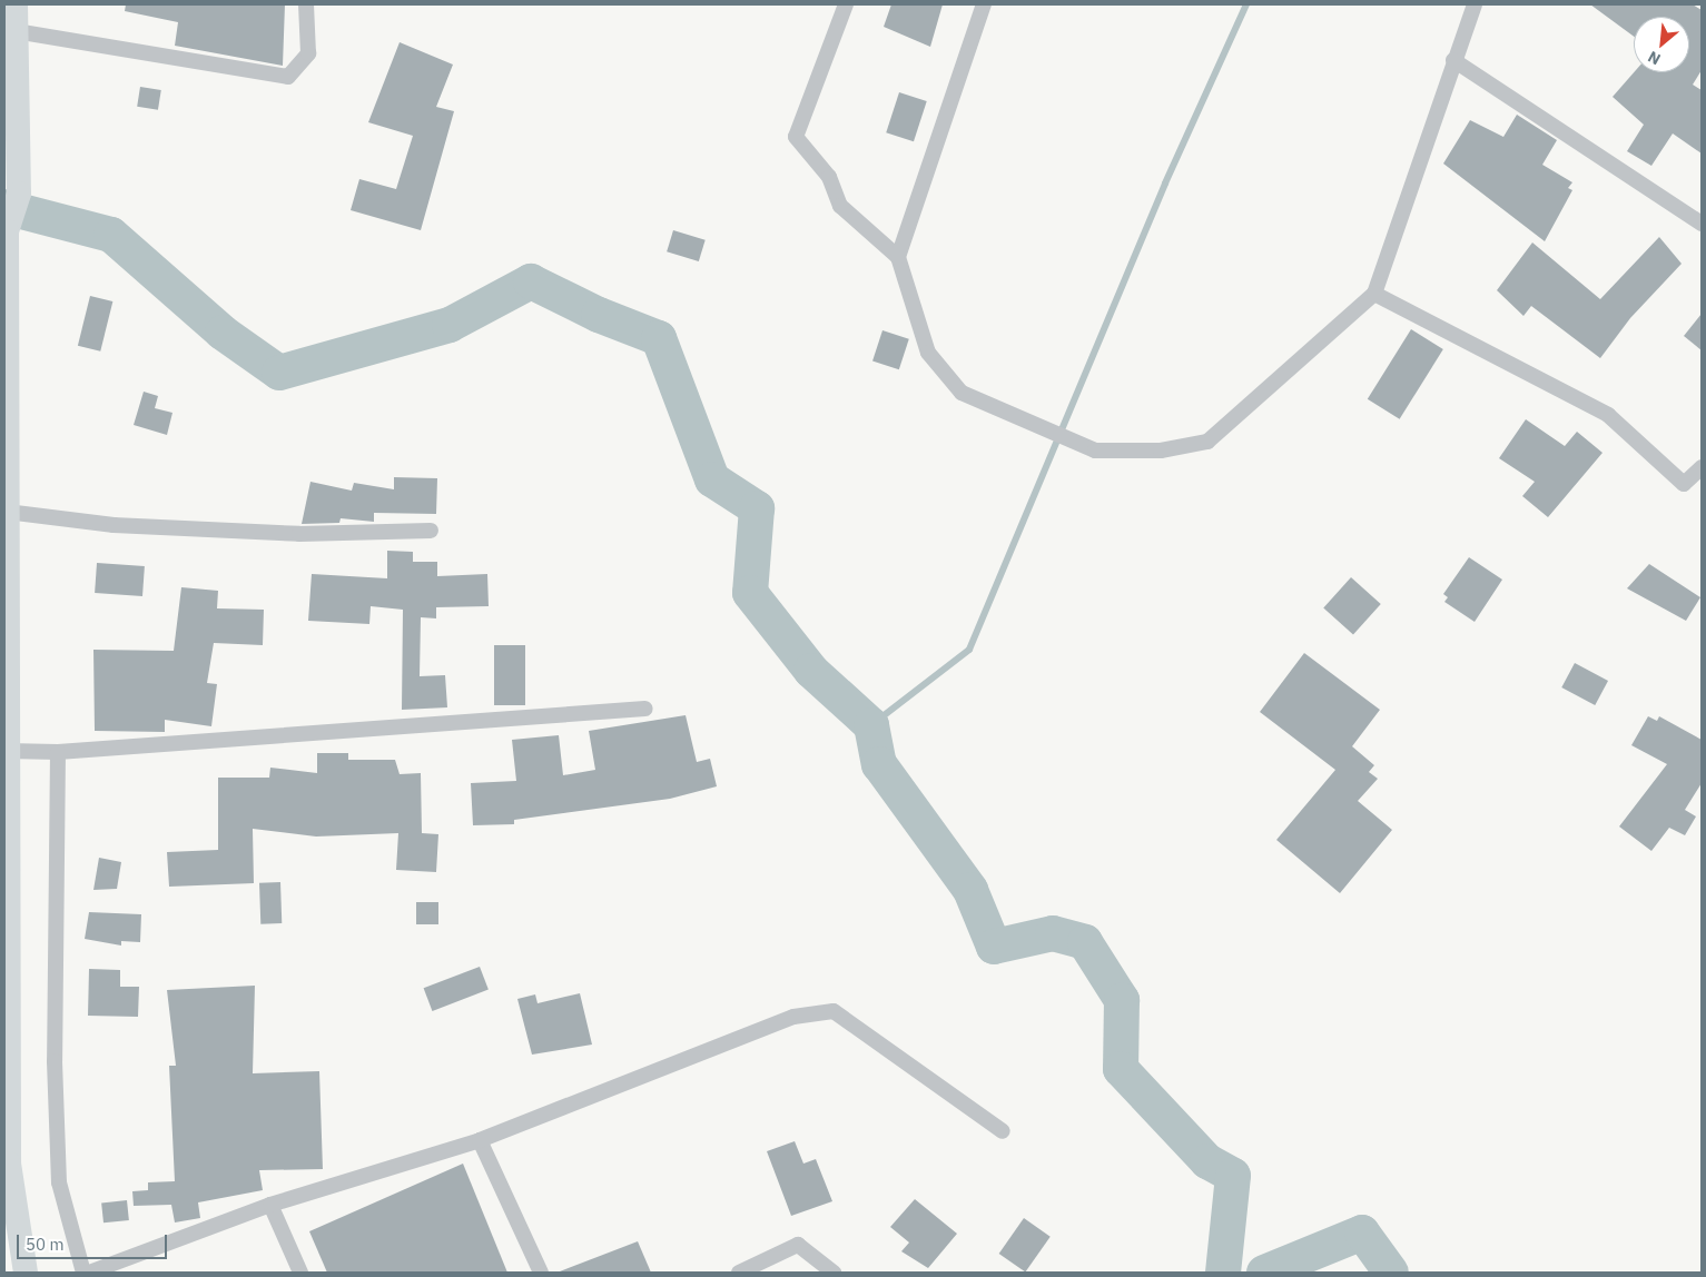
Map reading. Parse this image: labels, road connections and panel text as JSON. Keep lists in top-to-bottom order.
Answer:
{
  "scale_bar": "50 m",
  "north": "bottom left"
}
